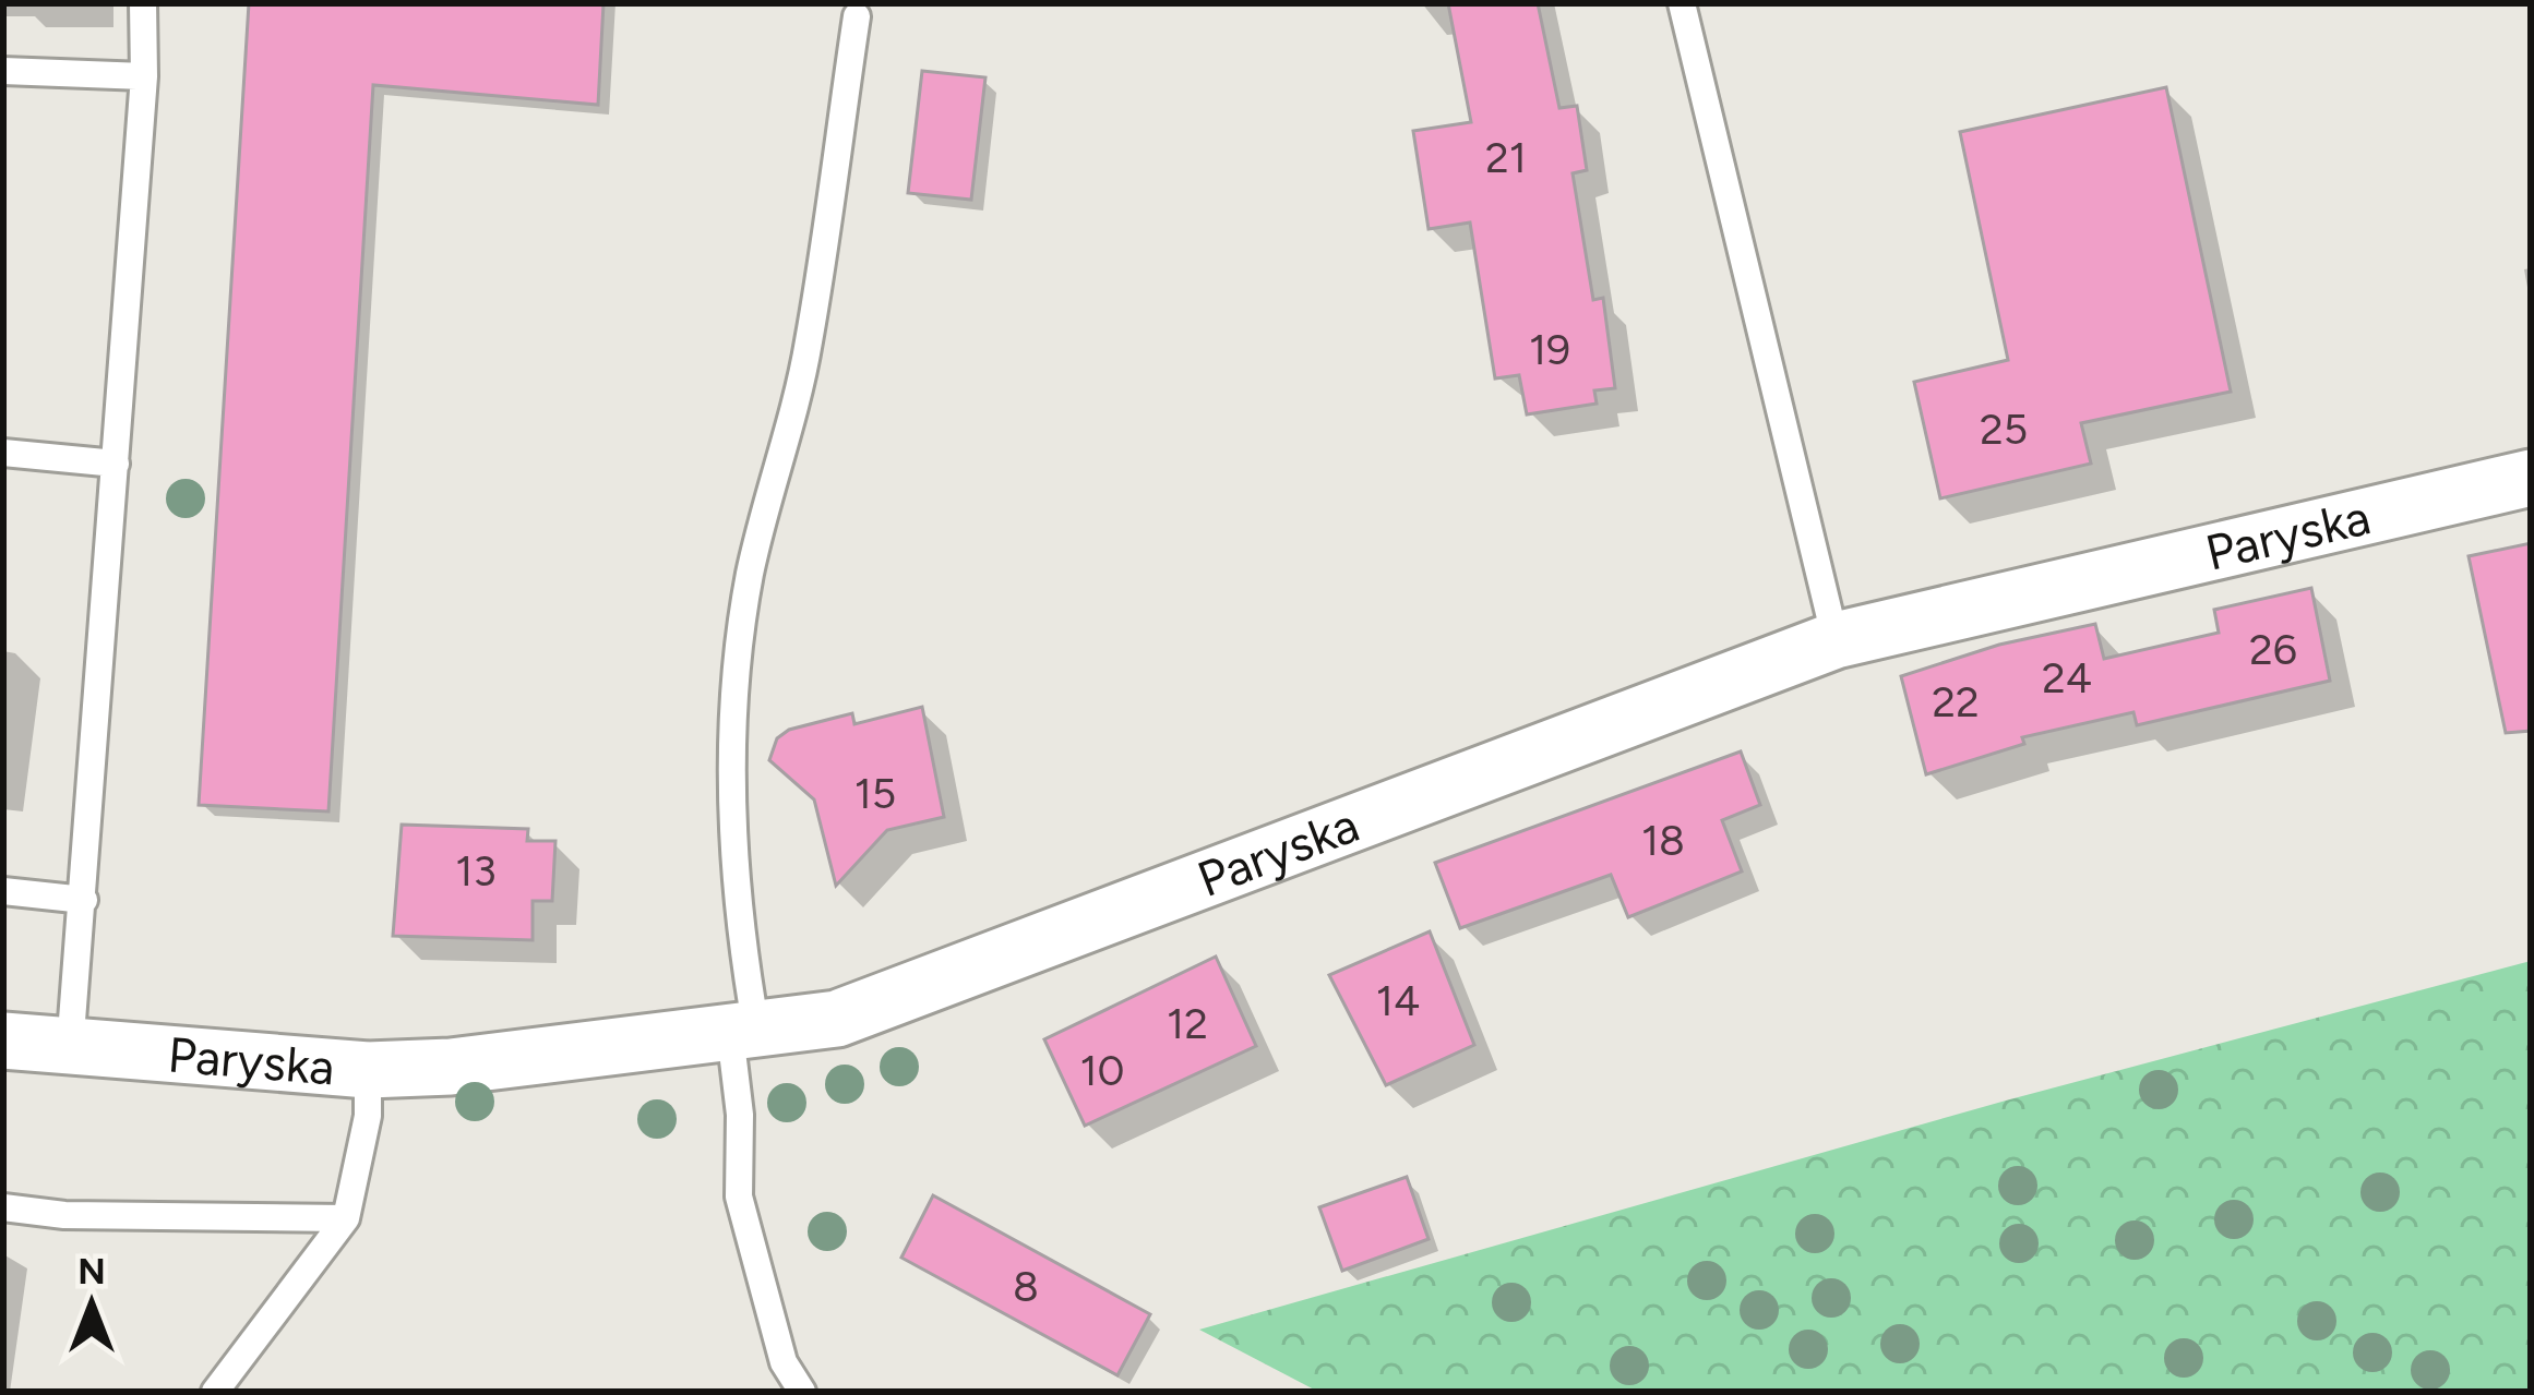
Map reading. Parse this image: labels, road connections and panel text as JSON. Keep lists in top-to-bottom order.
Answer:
{
  "streets": {
    "street": ["Paryska"]
  },
  "house_numbers": [
    "21",
    "19",
    "25",
    "26",
    "24",
    "22",
    "15",
    "18",
    "13",
    "14",
    "12",
    "10",
    "8"
  ],
  "north": "top"
}
